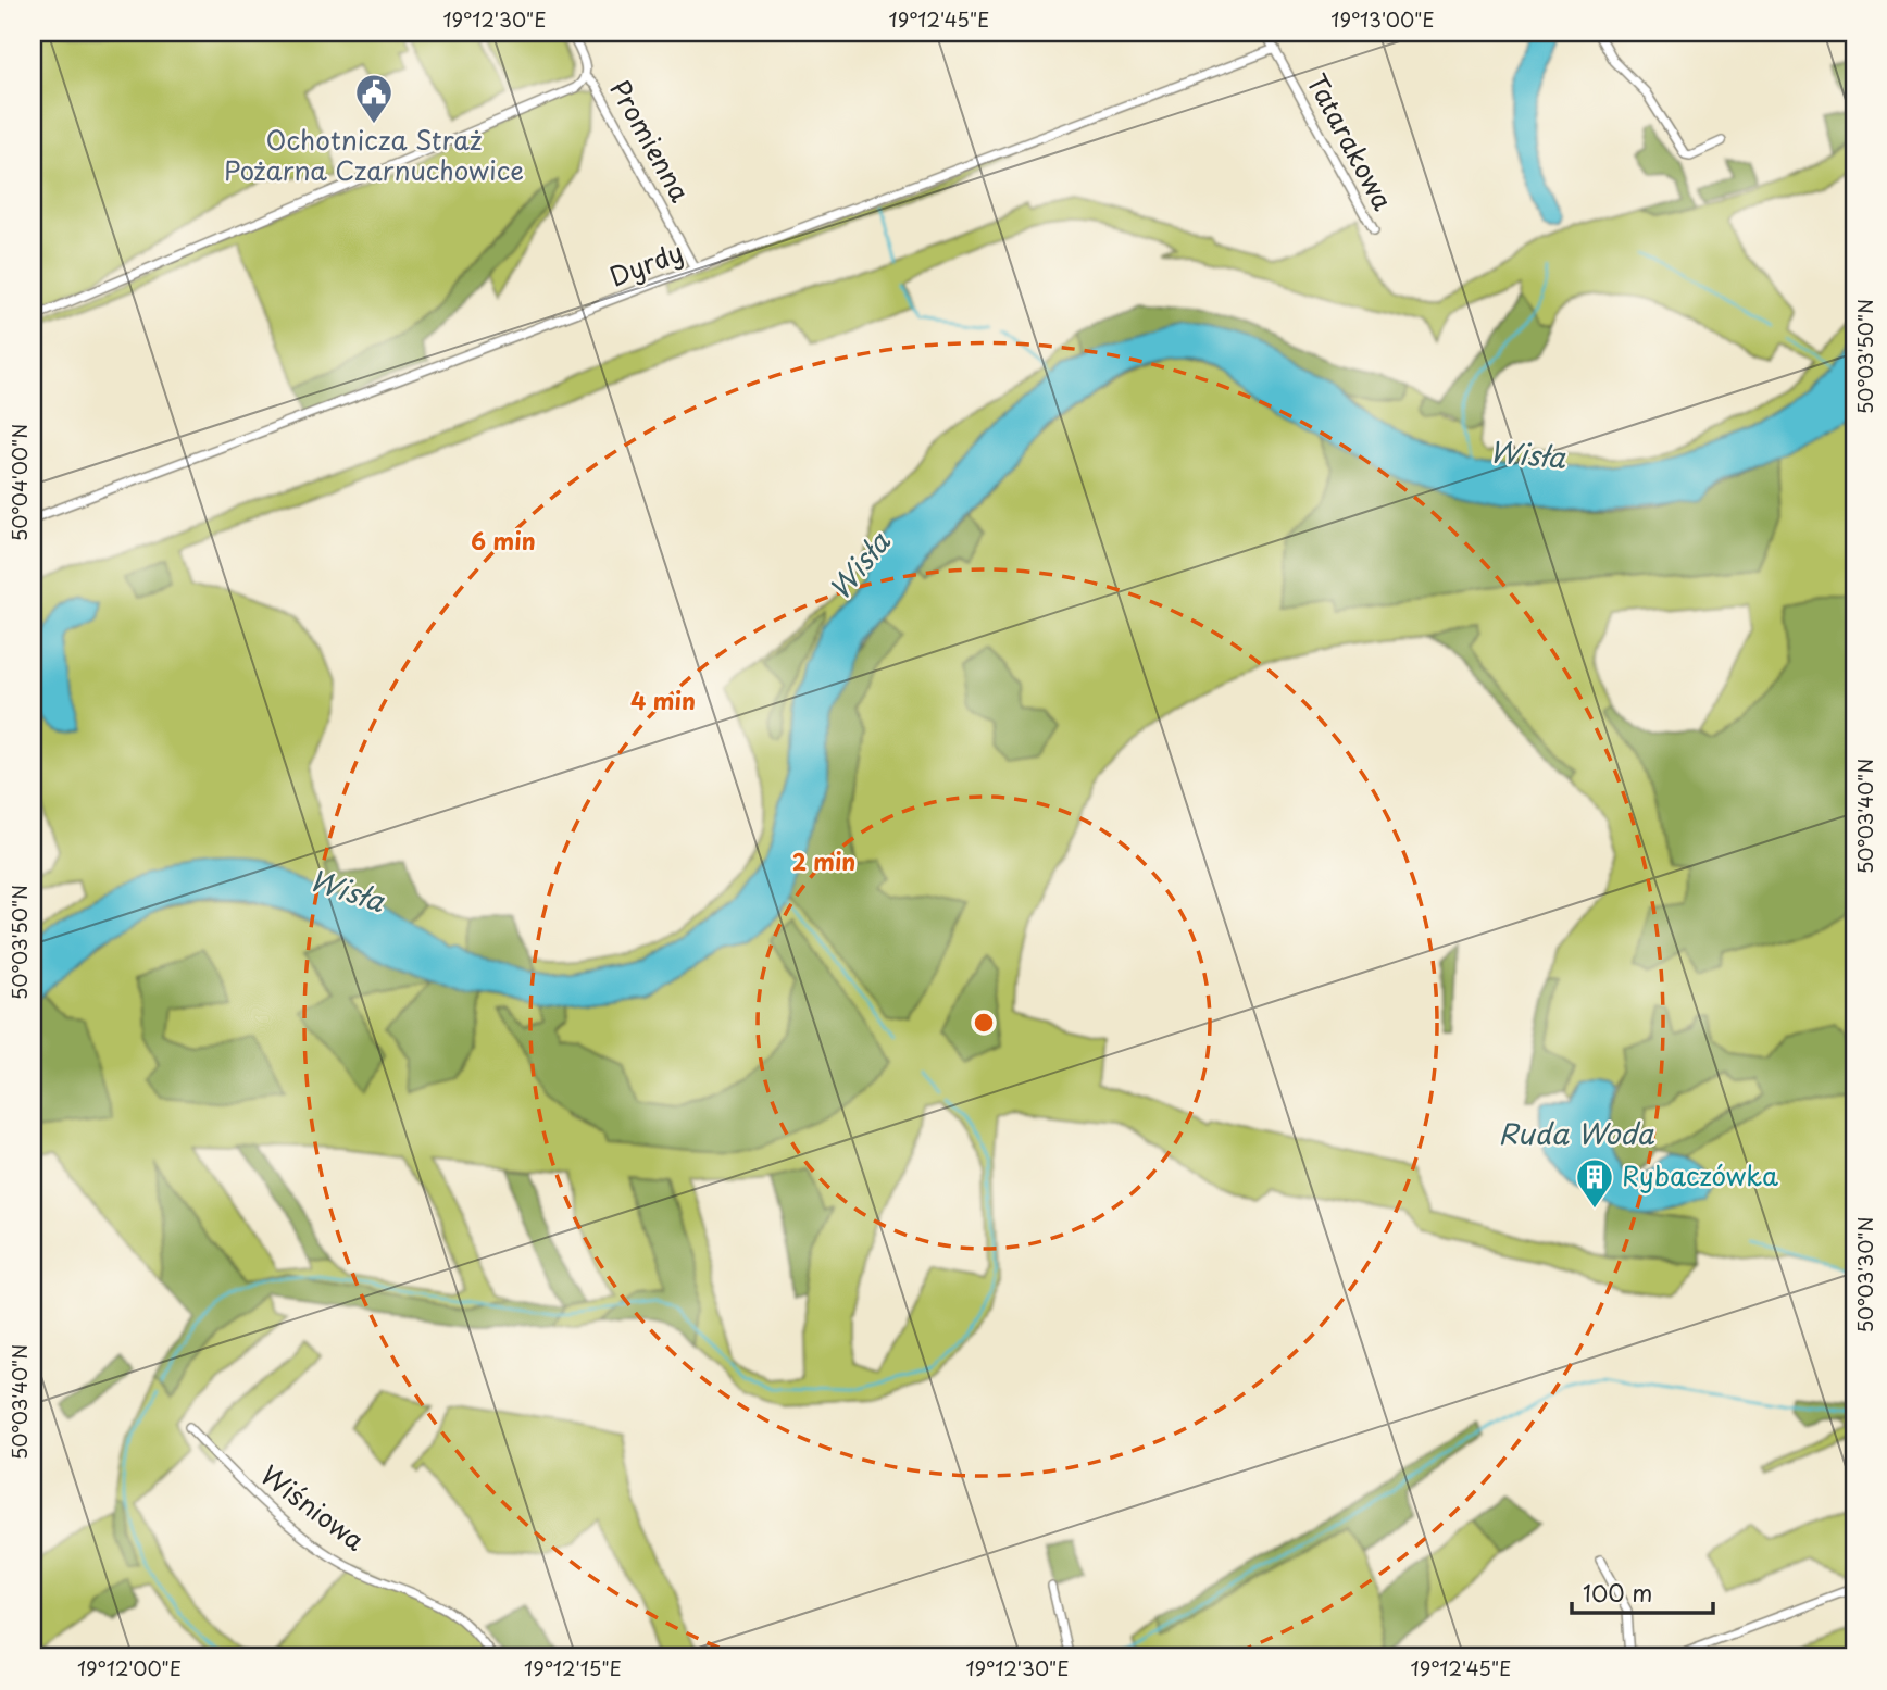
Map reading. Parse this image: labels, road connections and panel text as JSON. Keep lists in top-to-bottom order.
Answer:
{
  "streets": {
    "street": [
      "Promienna",
      "Tatarakowa",
      "Dyrdy",
      "Wiśniowa"
    ]
  },
  "crossings": [
    ["Promienna", "Dyrdy"],
    ["Tatarakowa", "Dyrdy"]
  ],
  "water": ["Wisła", "Ruda Woda"],
  "places": {
    "public building": ["Ochotnicza Straż Pożarna Czarnuchowice"],
    "building": ["Rybaczówka"]
  },
  "scale_bar": "100 m",
  "coordinates": [
    "19°12'30\"E",
    "19°12'45\"E",
    "19°13'00\"E",
    "50°03'50\"N",
    "50°04'00\"N",
    "50°03'40\"N",
    "50°03'30\"N",
    "19°12'00\"E",
    "19°12'15\"E"
  ],
  "rings": ["6 min", "4 min", "2 min"]
}
